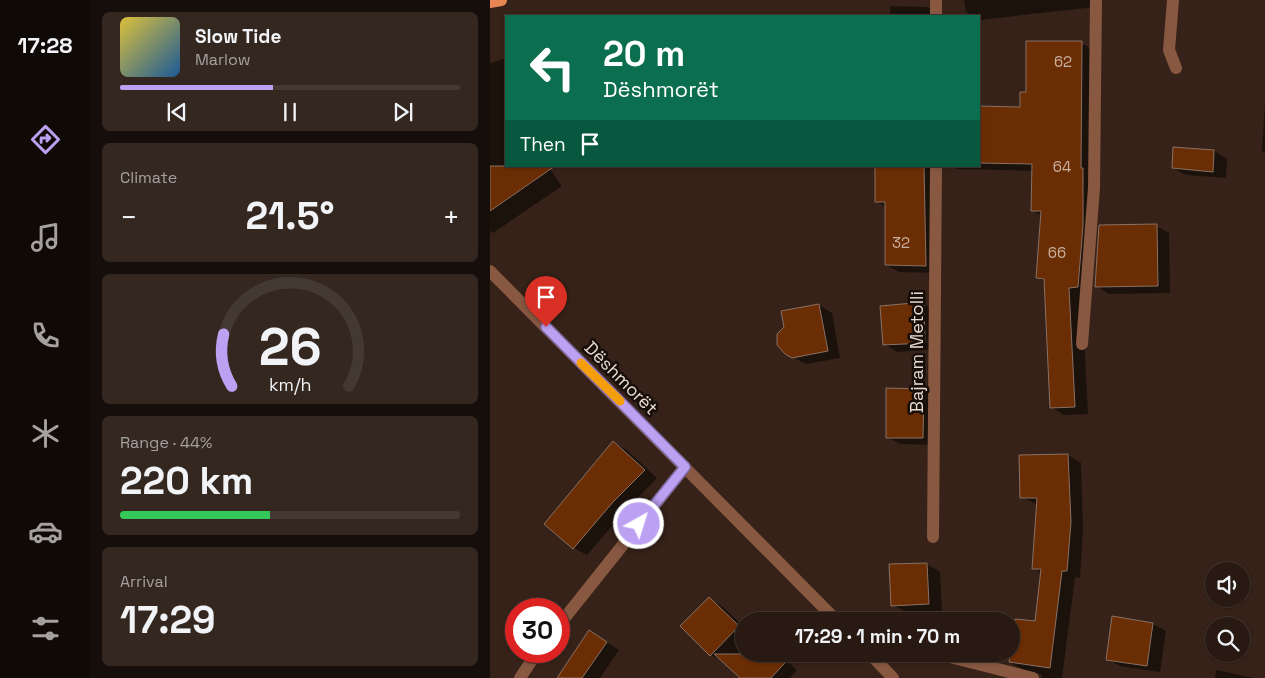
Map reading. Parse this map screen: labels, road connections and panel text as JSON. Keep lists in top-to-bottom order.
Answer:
{
  "streets": {
    "street": ["Bajram Metolli", "Dëshmorët"]
  },
  "house_numbers": [
    "62",
    "64",
    "32",
    "66"
  ],
  "page": {
    "tabs": "17:28",
    "turn": ["20 m", "Dëshmorët"],
    "song": ["Slow Tide", "Marlow"],
    "then": "Then",
    "tile": [
      "Climate",
      ["Range · 44%", "220 km"],
      ["Arrival", "17:29"]
    ],
    "heat": ["−", "21.5°", "+"],
    "limit": "30",
    "trip": "17:29 · 1 min · 70 m",
    "gauge": ["26", "km/h"]
  }
}
